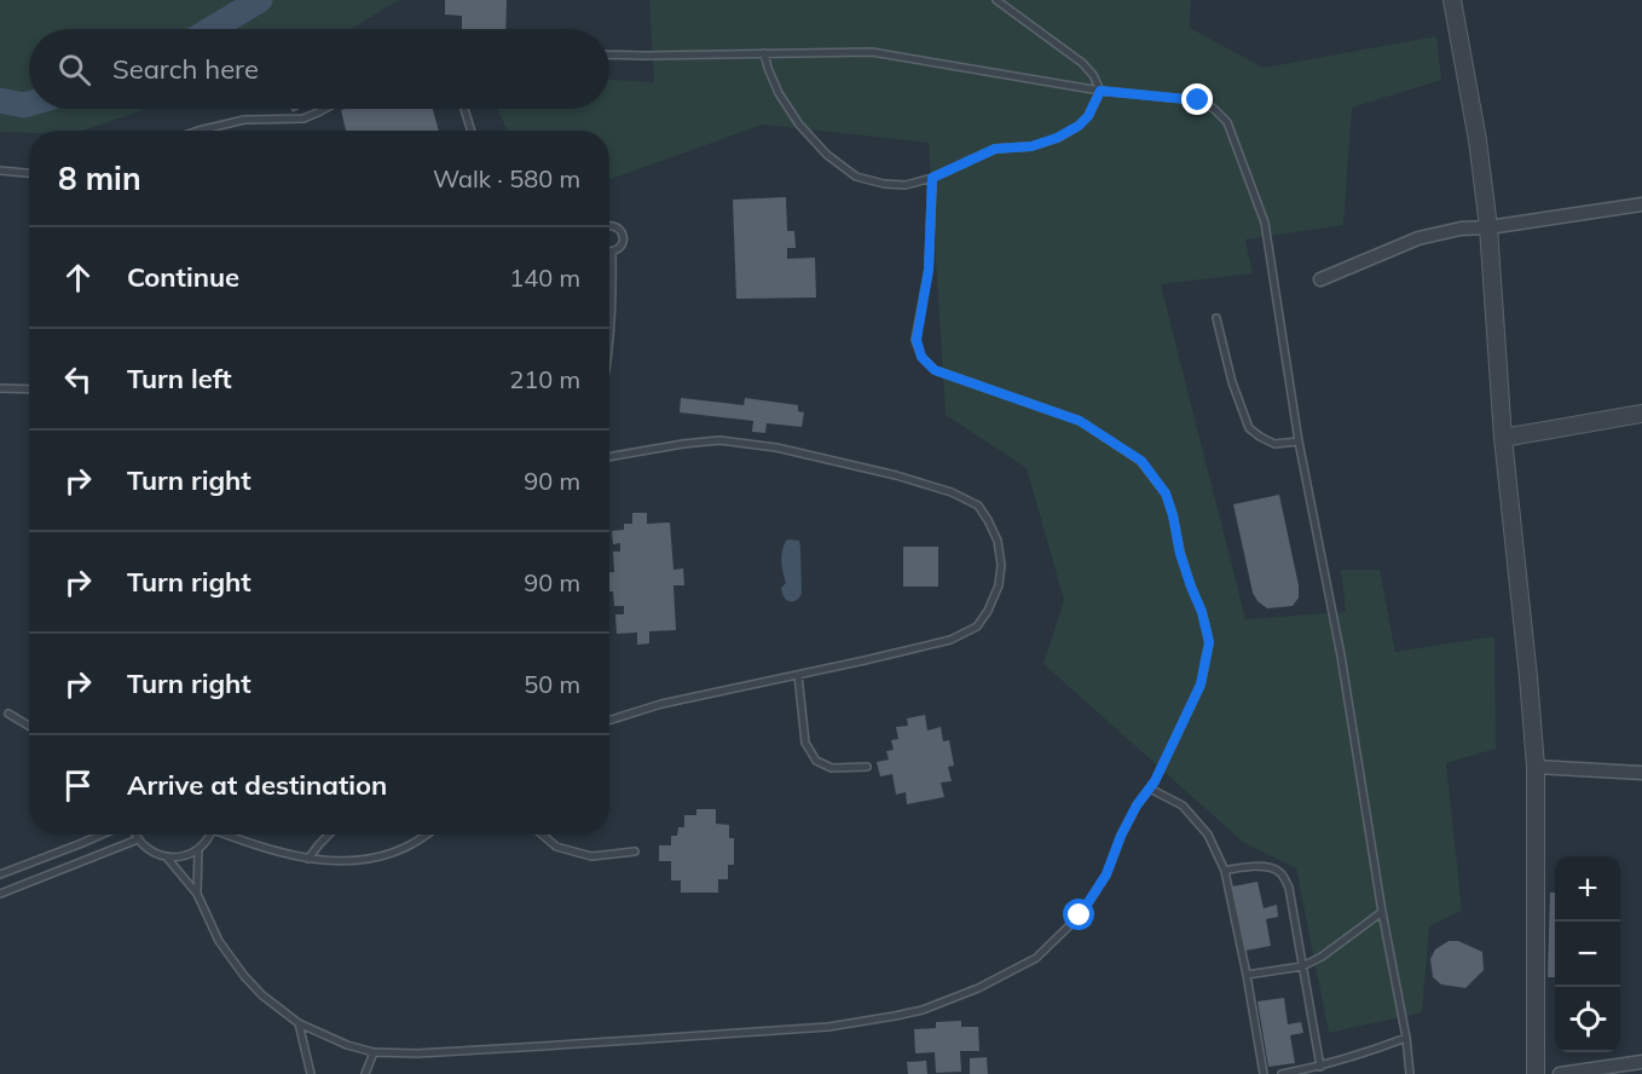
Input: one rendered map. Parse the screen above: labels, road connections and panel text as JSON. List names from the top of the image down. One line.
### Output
{"page":{"search":"Search here","heading":["8 min","Walk · 580 m"],"list":[["Continue","140 m"],["Turn left","210 m"],["Turn right","90 m"],["Turn right","90 m"],["Turn right","50 m"],"Arrive at destination"],"map_buttons":["+","−"]}}
